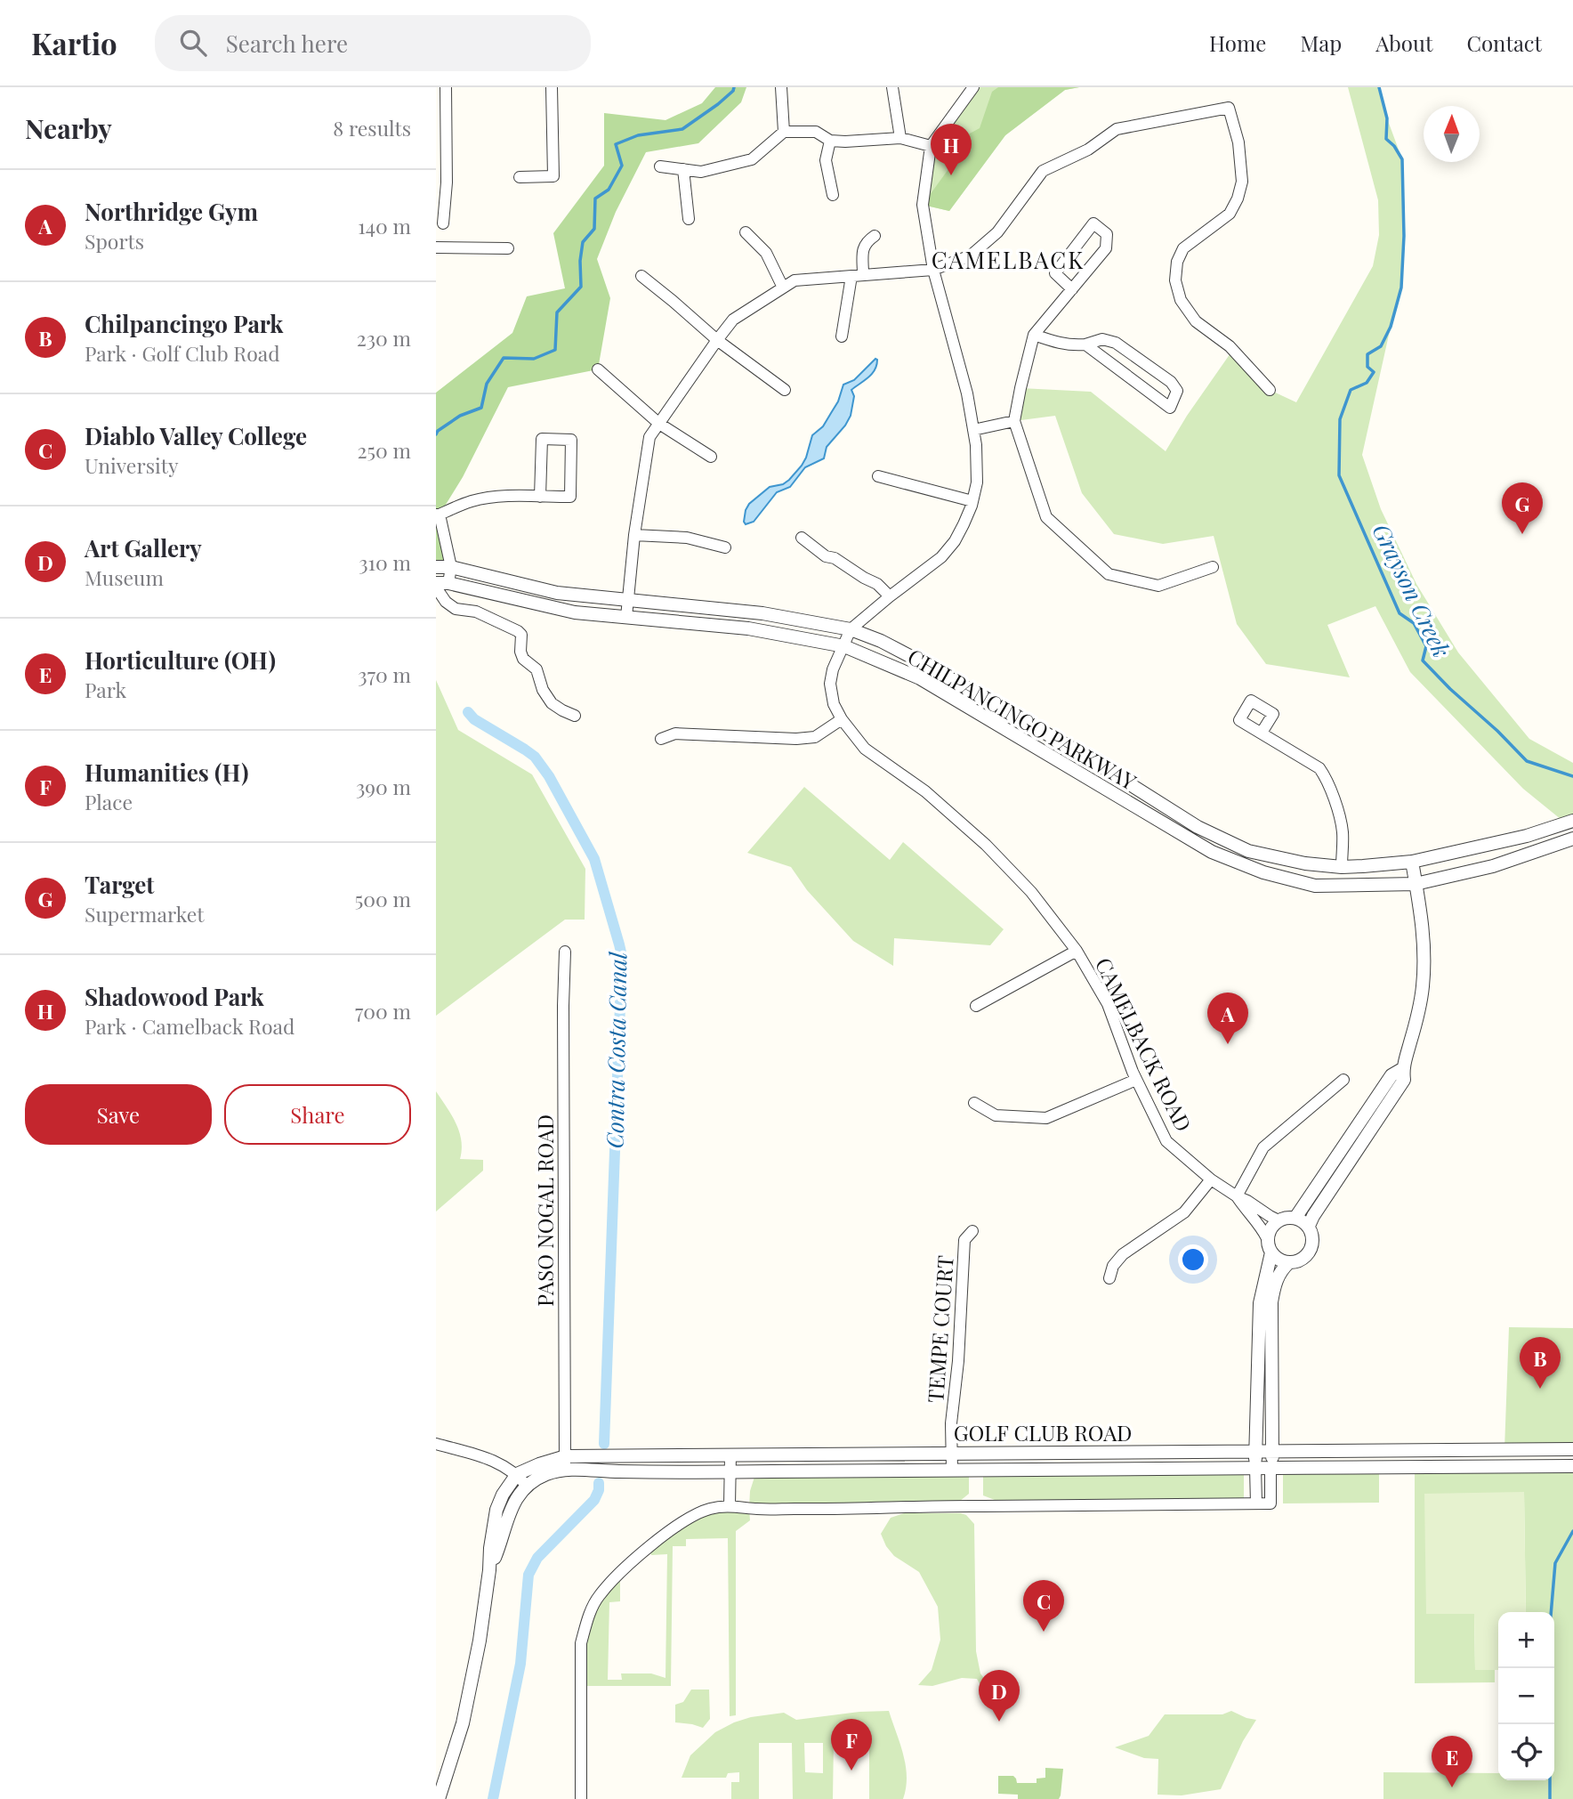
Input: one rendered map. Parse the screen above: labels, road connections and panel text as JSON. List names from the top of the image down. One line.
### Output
{"streets":{"street":["CHILPANCINGO PARKWAY","CAMELBACK ROAD","PASO NOGAL ROAD","TEMPE COURT","GOLF CLUB ROAD"]},"crossings":[["CHILPANCINGO PARKWAY","CAMELBACK ROAD"],["PASO NOGAL ROAD","GOLF CLUB ROAD"],["TEMPE COURT","GOLF CLUB ROAD"]],"districts":["CAMELBACK"],"water":["Grayson Creek","Contra Costa Canal"],"north":"top","page":{"header":"Kartio","search":"Search here","nav":["Home","Map","About","Contact"],"heading":["Nearby","8 results"],"pins":["H","G","A","B","C","D","F","E"],"list":[{"mark":"A","name":"Northridge Gym","note":"Sports","value":"140 m"},{"mark":"B","name":"Chilpancingo Park","note":"Park · Golf Club Road","value":"230 m"},{"mark":"C","name":"Diablo Valley College","note":"University","value":"250 m"},{"mark":"D","name":"Art Gallery","note":"Museum","value":"310 m"},{"mark":"E","name":"Horticulture (OH)","note":"Park","value":"370 m"},{"mark":"F","name":"Humanities (H)","note":"Place","value":"390 m"},{"mark":"G","name":"Target","note":"Supermarket","value":"500 m"},{"mark":"H","name":"Shadowood Park","note":"Park · Camelback Road","value":"700 m"}],"buttons":["Save","Share"],"map_buttons":["+","−"]}}
